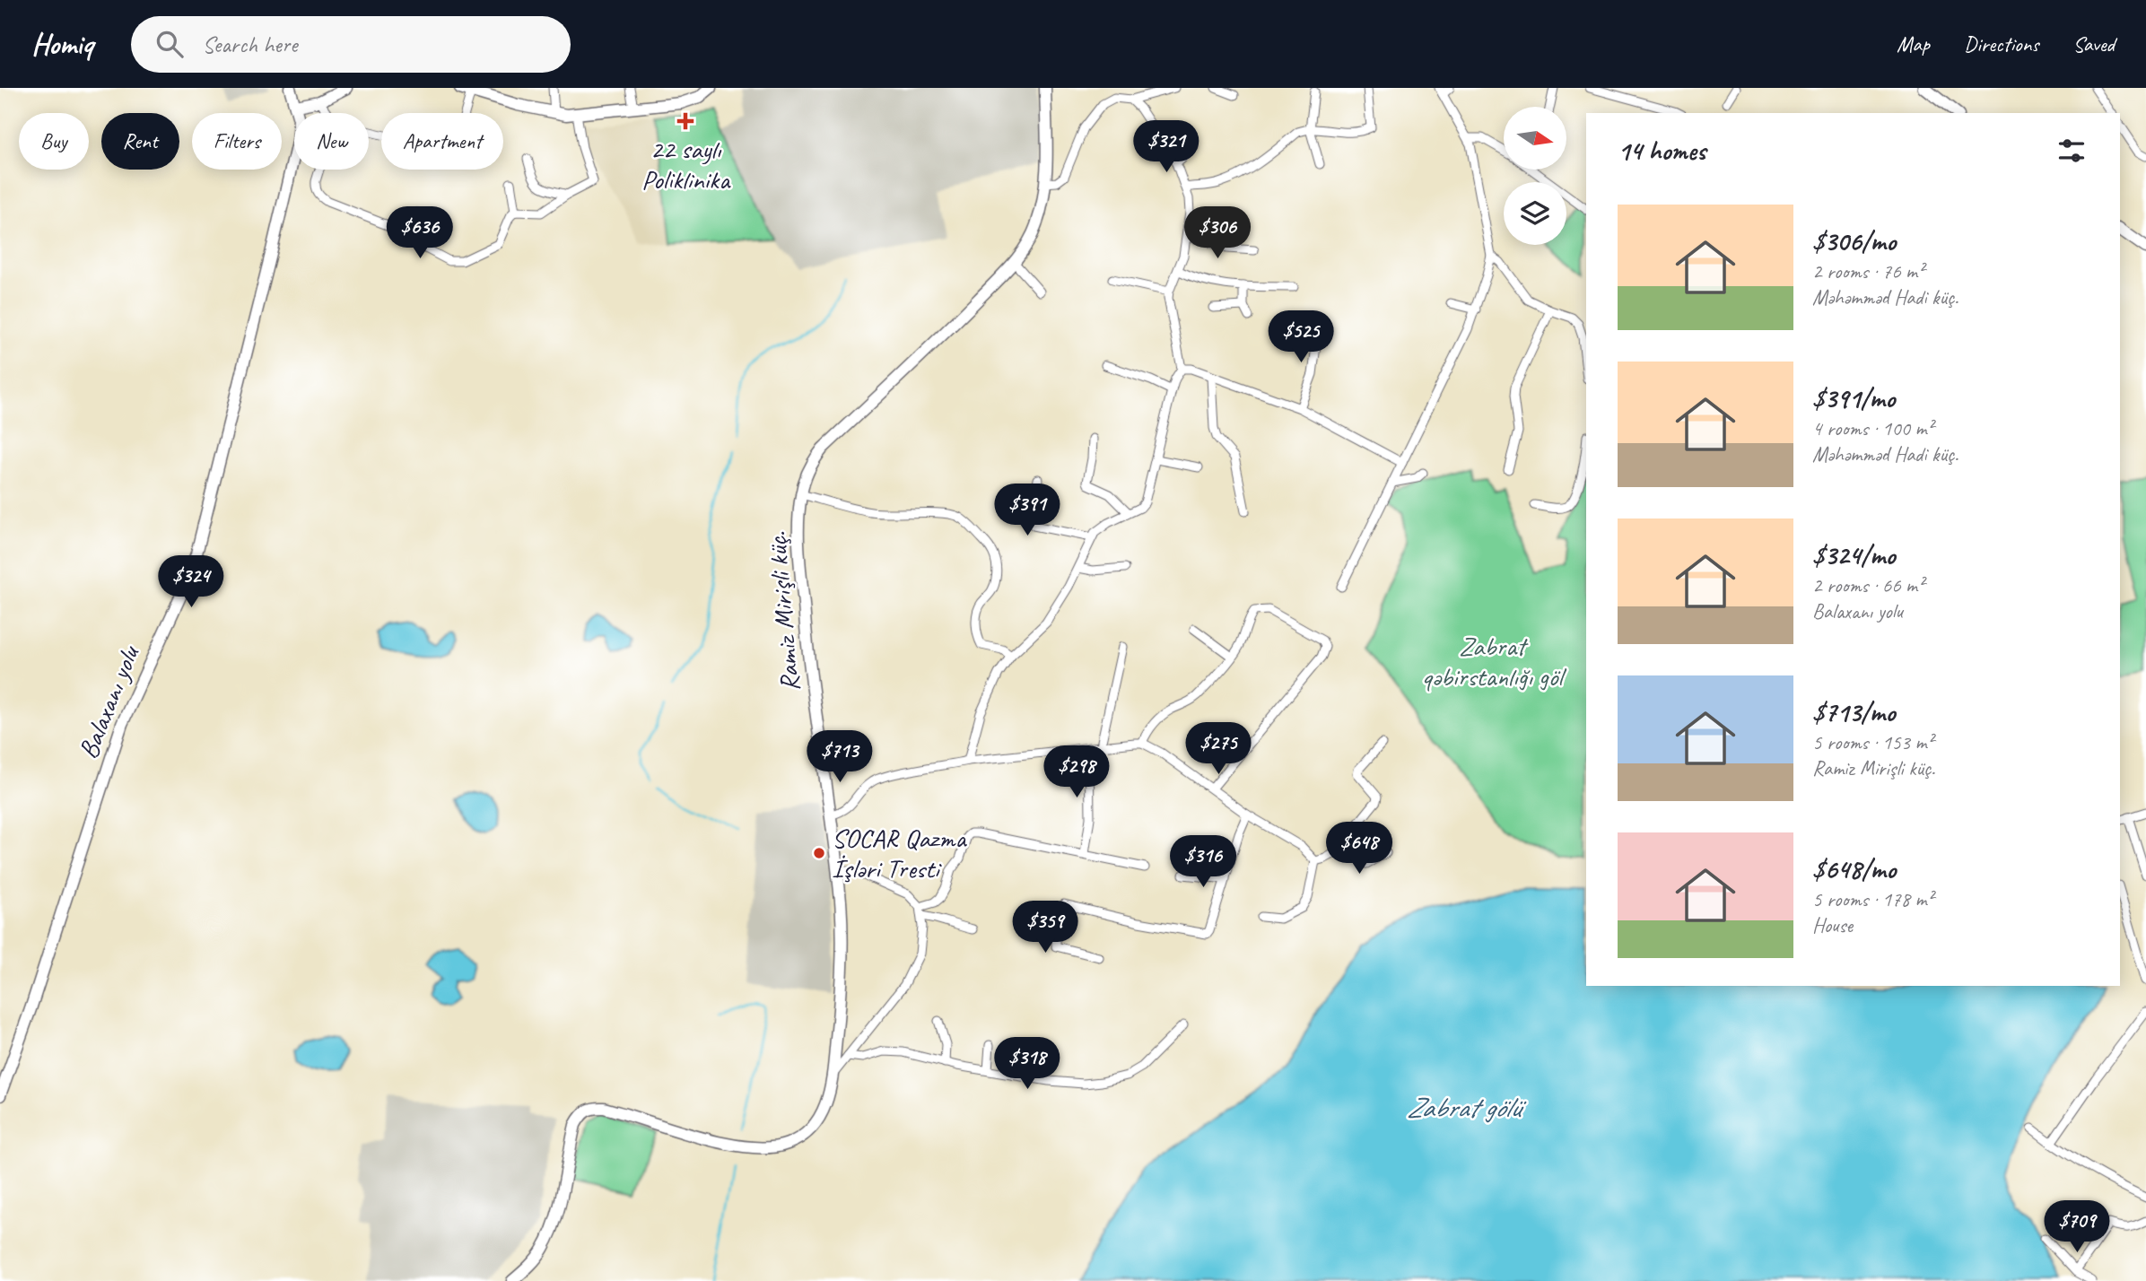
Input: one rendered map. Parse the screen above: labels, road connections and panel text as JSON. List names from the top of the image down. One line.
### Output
{"streets":{"street":["Ramiz Mirişli küç.","Balaxanı yolu"]},"water":["Zabrat gölü"],"parks":["Zabrat qəbirstanlığı göl"],"places":{"health":["22 saylı Poliklinika"],"other":["SOCAR Qazma İşləri Tresti"]},"north":"right","page":{"header":"Homiq","search":"Search here","nav":["Map","Directions","Saved"],"chip":["Buy","Rent","Filters","New","Apartment"],"heading":"14 homes","price":["$321","$636","$306","$525","$391","$324","$275","$713","$298","$648","$316","$359","$318","$709"],"list":[{"name":"$306/mo","note":"2 rooms · 76 m² · Məhəmməd Hadi küç."},{"name":"$391/mo","note":"4 rooms · 100 m² · Məhəmməd Hadi küç."},{"name":"$324/mo","note":"2 rooms · 66 m² · Balaxanı yolu"},{"name":"$713/mo","note":"5 rooms · 153 m² · Ramiz Mirişli küç."},{"name":"$648/mo","note":"5 rooms · 178 m² · House"}]}}
